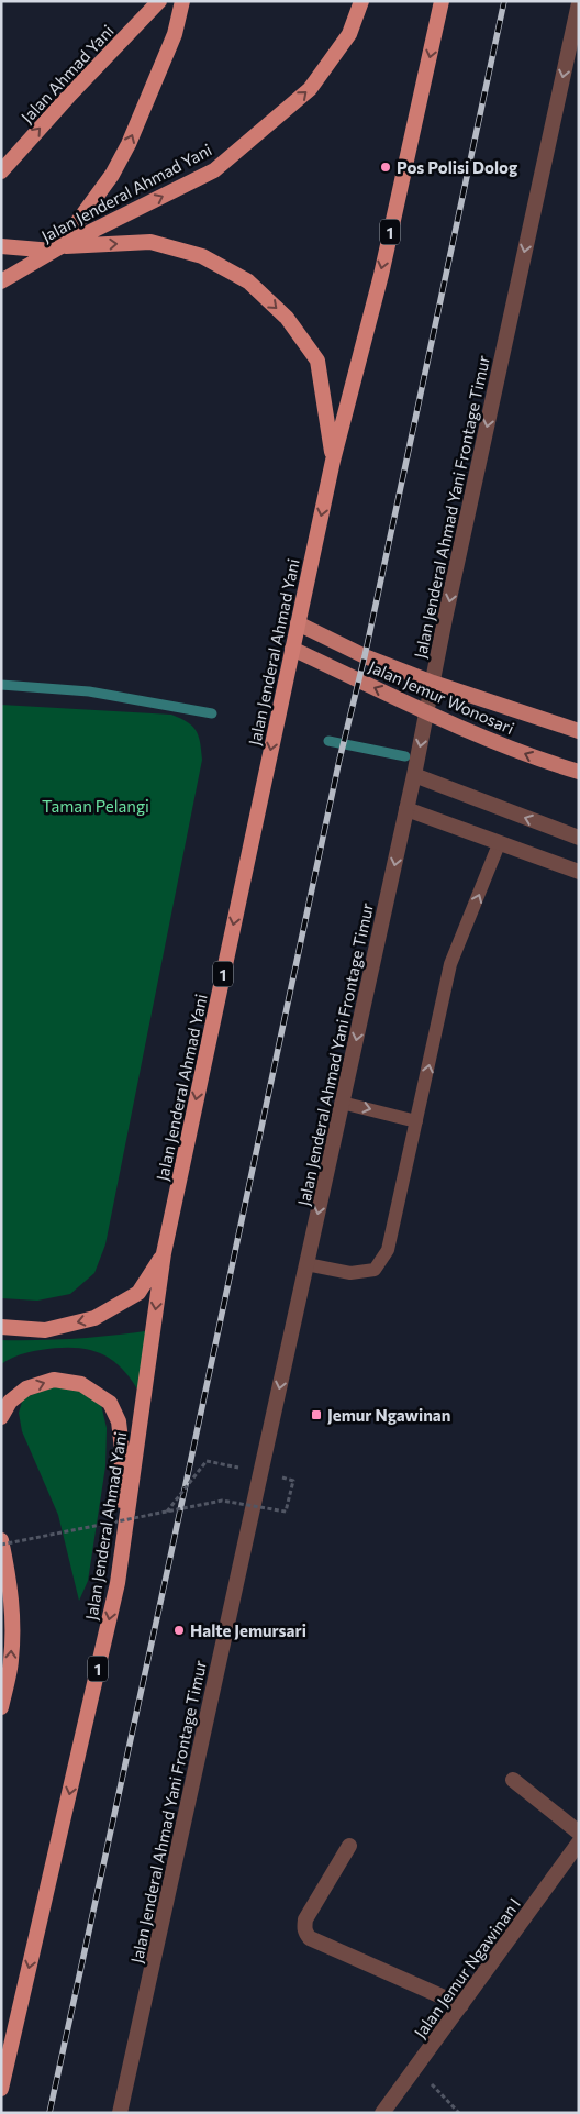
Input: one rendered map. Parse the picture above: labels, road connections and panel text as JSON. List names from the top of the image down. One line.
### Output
{"streets":{"highway":["Jalan Ahmad Yani","Jalan Jenderal Ahmad Yani","1"],"main road":["Jalan Jemur Wonosari"],"street":["Jalan Jenderal Ahmad Yani Frontage Timur","Jalan Jemur Ngawinan I"]},"crossings":[["Jalan Jenderal Ahmad Yani","Jalan Jemur Wonosari"],["Jalan Jenderal Ahmad Yani Frontage Timur","Jalan Jemur Wonosari"]],"one_way":["Jalan Jenderal Ahmad Yani Frontage Timur"],"parks":["Taman Pelangi"],"places":{"other":["Pos Polisi Dolog","Halte Jemursari"],"transit":["Jemur Ngawinan"]}}
